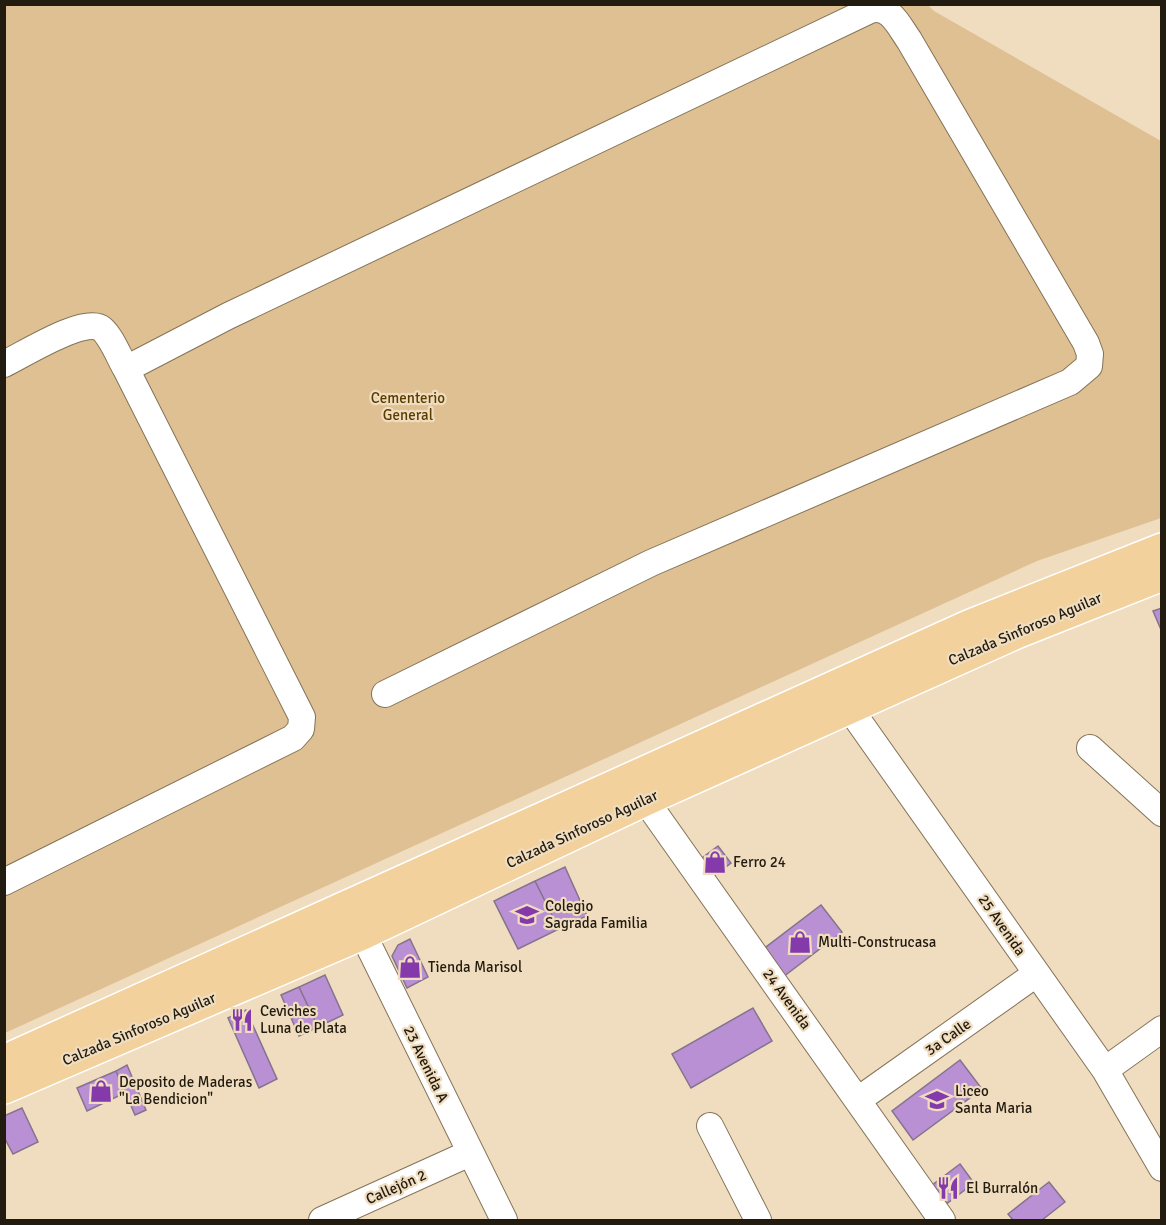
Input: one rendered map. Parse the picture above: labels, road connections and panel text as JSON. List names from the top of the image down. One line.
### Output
{"streets":{"main road":["Calzada Sinforoso Aguilar"],"street":["25 Avenida","24 Avenida","3a Calle","23 Avenida A","Callejón 2"]},"crossings":[["Calzada Sinforoso Aguilar","25 Avenida"],["Calzada Sinforoso Aguilar","24 Avenida"],["Calzada Sinforoso Aguilar","23 Avenida A"],["25 Avenida","3a Calle"],["24 Avenida","3a Calle"],["23 Avenida A","Callejón 2"]],"parks":["Cementerio General"],"places":{"shop":["Ferro 24","Multi-Construcasa","Tienda Marisol","Deposito de Maderas \"La Bendicion\""],"school or university":["Colegio Sagrada Familia","Liceo Santa Maria"],"restaurant":["Ceviches Luna de Plata","El Burralón"]}}
